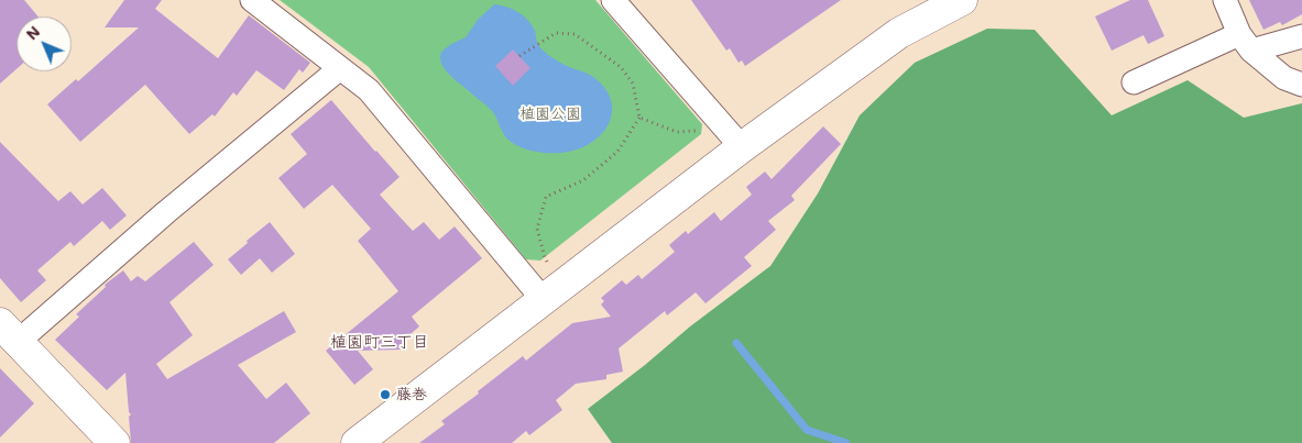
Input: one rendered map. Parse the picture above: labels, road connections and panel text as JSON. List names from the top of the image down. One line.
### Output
{"districts":["植園町三丁目"],"parks":["植園公園"],"places":["藤巻"],"north":"top left"}
